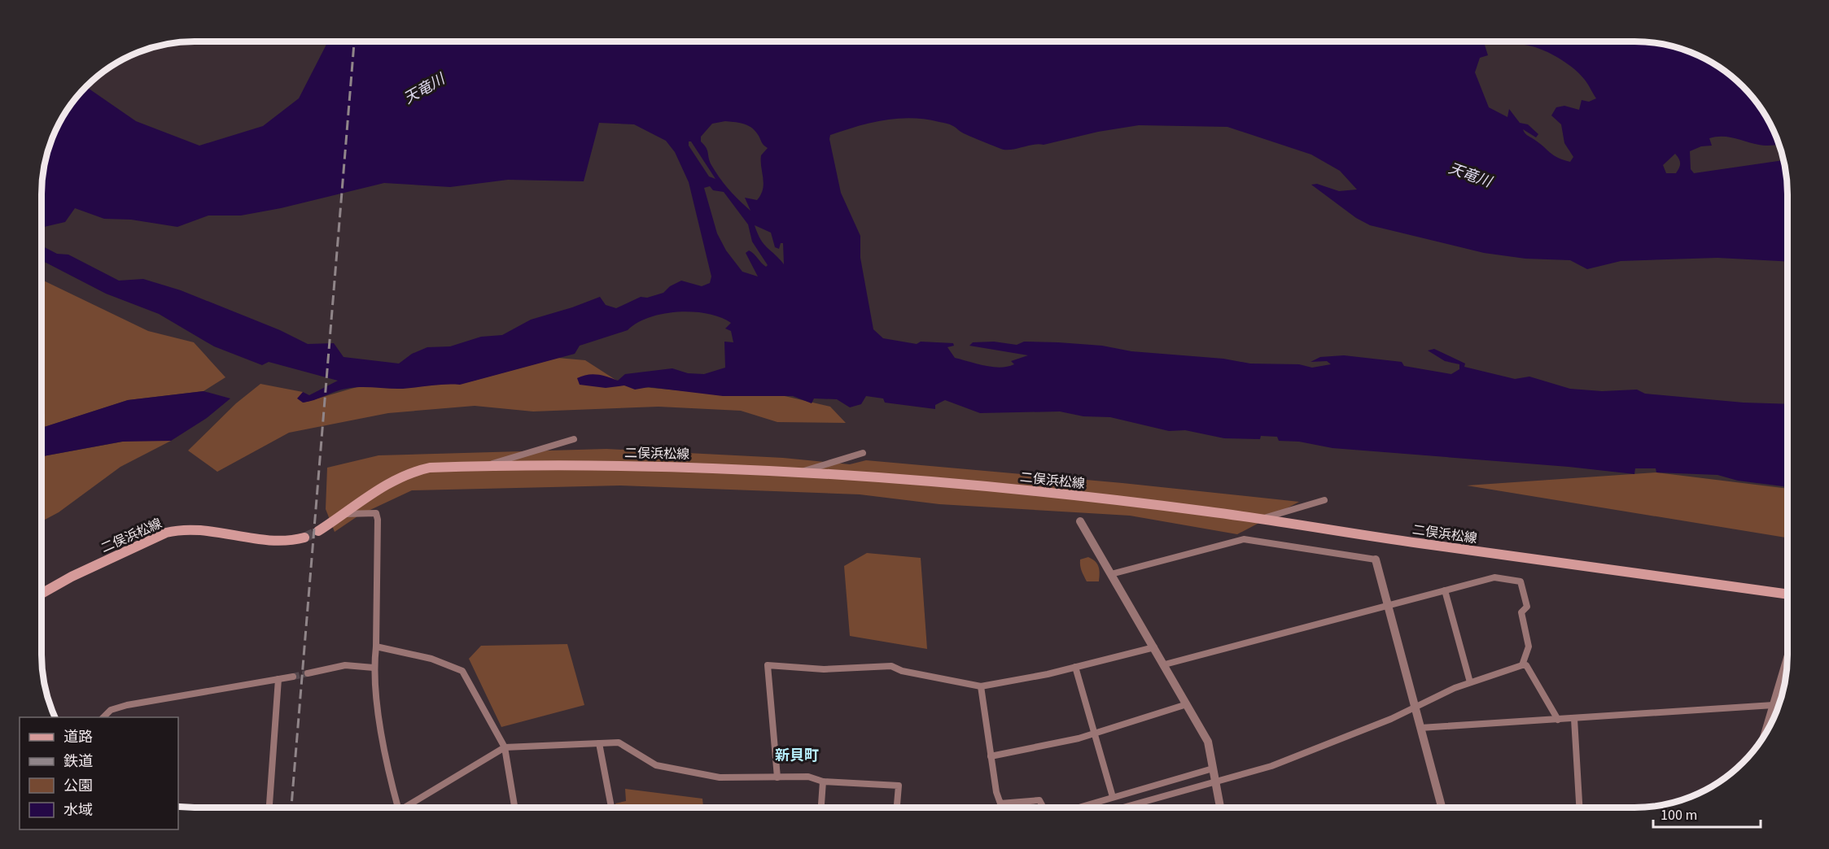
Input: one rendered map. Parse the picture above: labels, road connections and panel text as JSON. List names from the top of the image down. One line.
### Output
{"streets":{"main road":["二俣浜松線"]},"districts":["新貝町"],"water":["天竜川"],"legend":["道路","鉄道","公園","水域"],"scale_bar":"100 m"}
